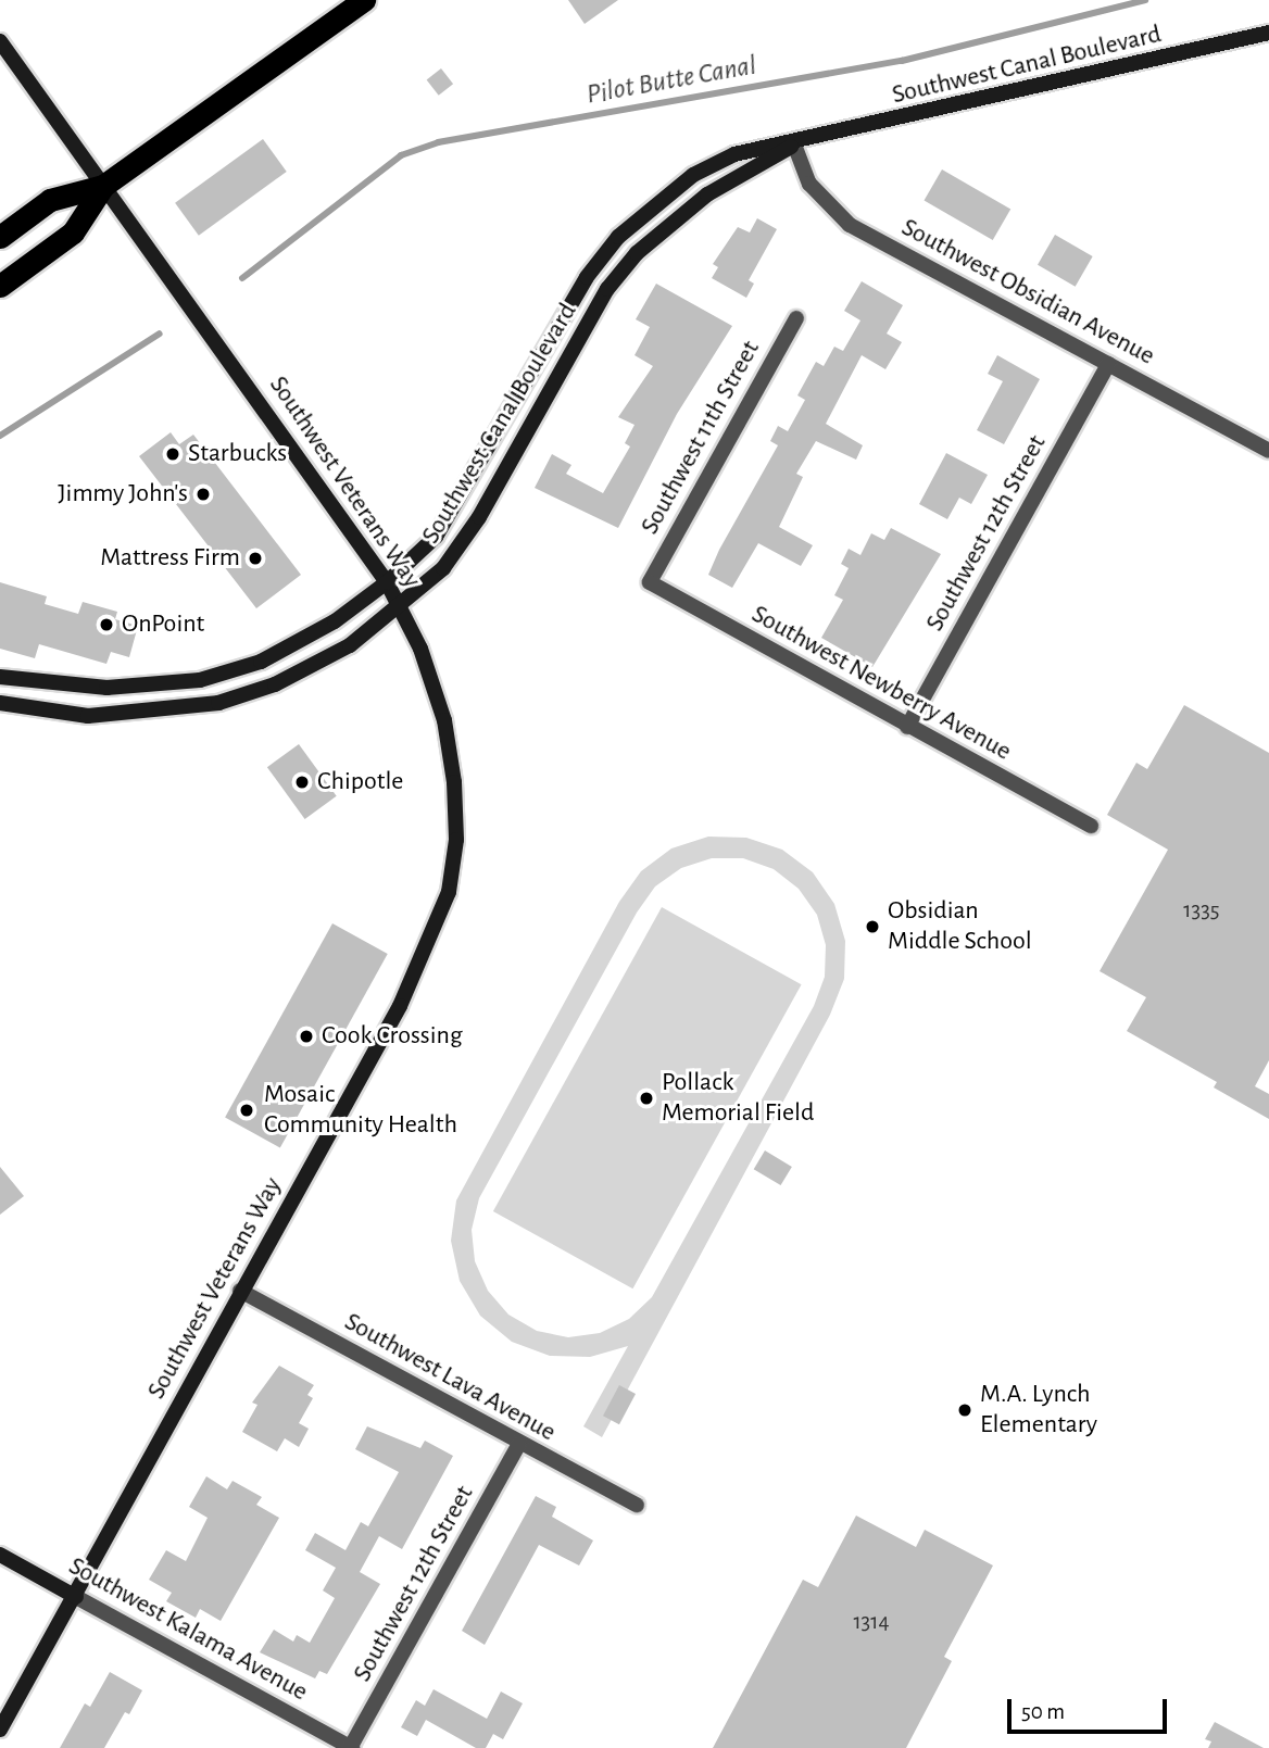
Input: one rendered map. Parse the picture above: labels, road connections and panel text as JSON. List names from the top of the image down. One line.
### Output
{"streets":{"main road":["Southwest Canal Boulevard","Southwest Veterans Way","Southwest Kalama Avenue"],"street":["Southwest Obsidian Avenue","Southwest 11th Street","Southwest 12th Street","Southwest Newberry Avenue","Southwest Lava Avenue"]},"crossings":[["Southwest Canal Boulevard","Southwest Obsidian Avenue"],["Southwest Canal Boulevard","Southwest Veterans Way"],["Southwest Obsidian Avenue","Southwest 12th Street"],["Southwest 11th Street","Southwest Newberry Avenue"],["Southwest Veterans Way","Southwest Lava Avenue"],["Southwest Veterans Way","Southwest Kalama Avenue"],["Southwest 12th Street","Southwest Newberry Avenue"],["Southwest 12th Street","Southwest Lava Avenue"],["Southwest 12th Street","Southwest Kalama Avenue"]],"water":["Pilot Butte Canal"],"places":["Starbucks","Jimmy John's","Mattress Firm","OnPoint","Chipotle","Obsidian Middle School","Cook Crossing","Pollack Memorial Field","Mosaic Community Health","M.A. Lynch Elementary"],"house_numbers":["1335","1314"],"scale_bar":"50 m"}
